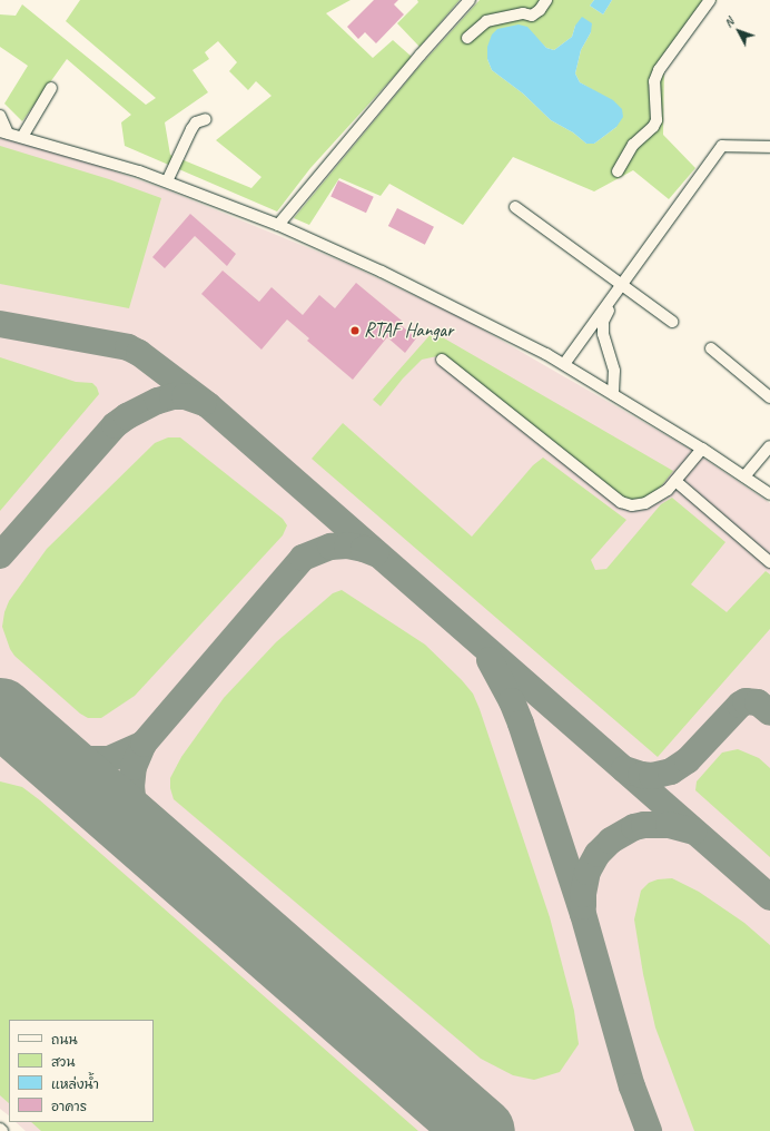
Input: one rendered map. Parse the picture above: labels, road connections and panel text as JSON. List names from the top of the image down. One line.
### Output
{"places":["RTAF Hangar"],"legend":["ถนน","สวน","แหล่งน้ำ","อาคาร"],"north":"top left"}
